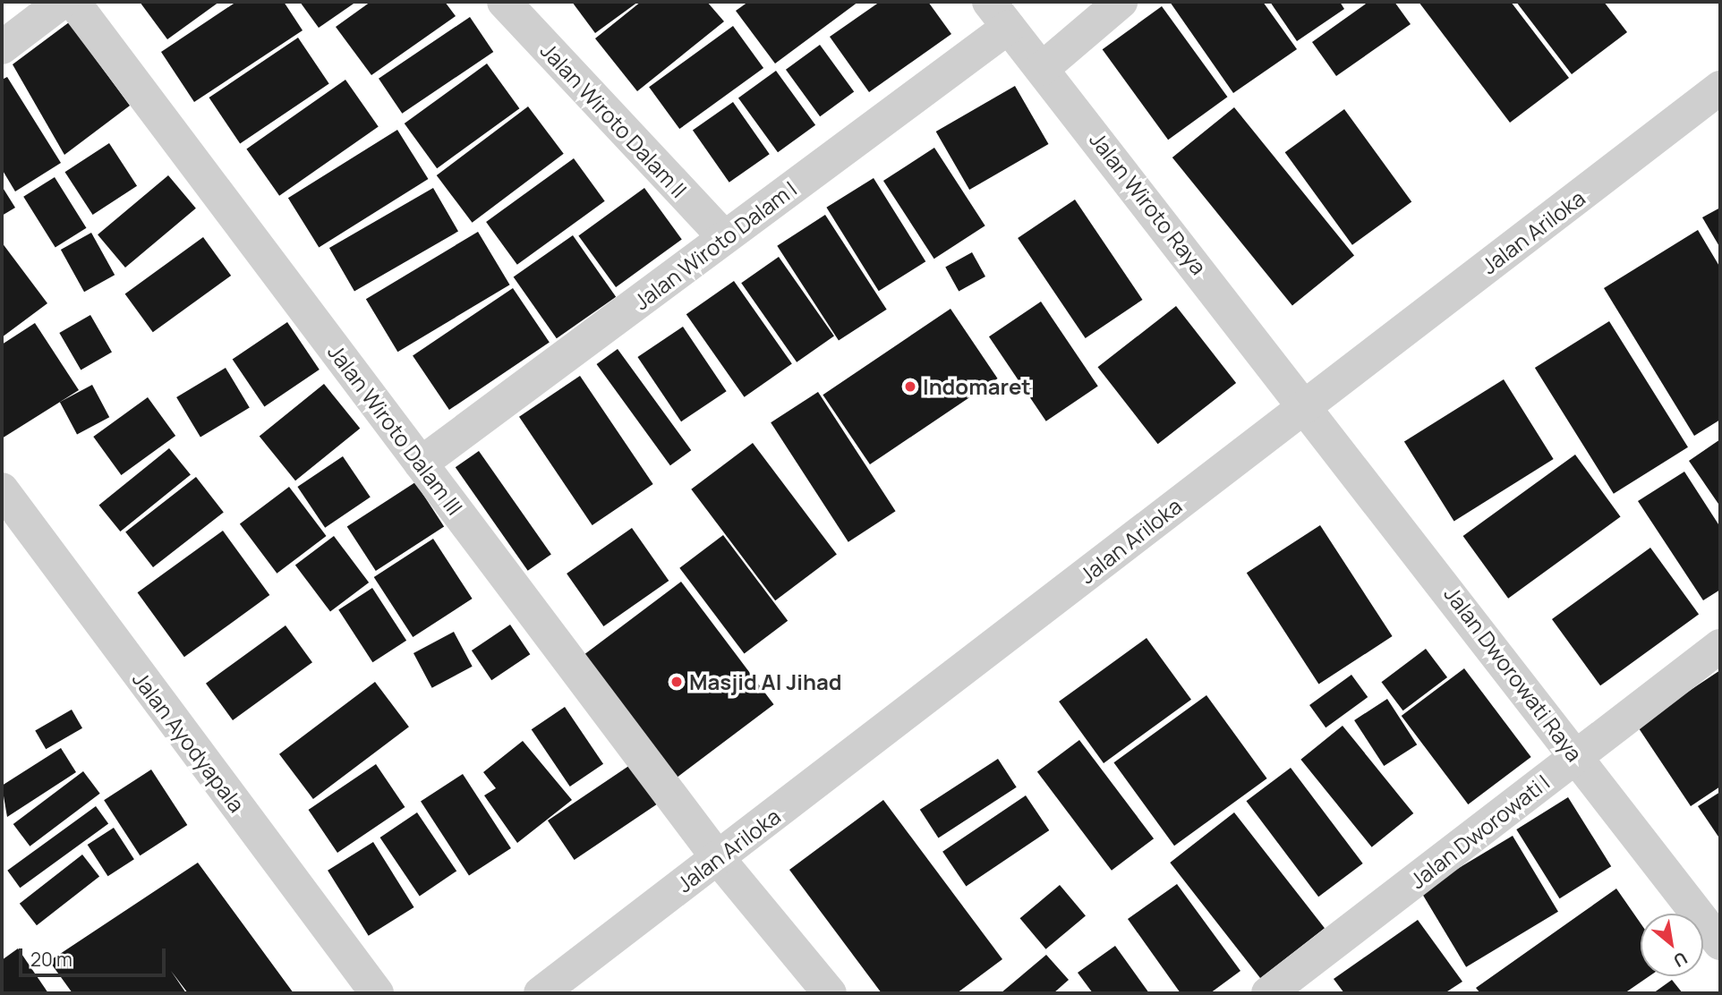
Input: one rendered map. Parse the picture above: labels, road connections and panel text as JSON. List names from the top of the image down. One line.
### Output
{"streets":{"street":["Jalan Wiroto Dalam II","Jalan Wiroto Raya","Jalan Ariloka","Jalan Wiroto Dalam I","Jalan Wiroto Dalam III","Jalan Dworowati Raya","Jalan Ayodyapala","Jalan Dworowati I"]},"crossings":[["Jalan Wiroto Dalam II","Jalan Wiroto Dalam I"],["Jalan Wiroto Raya","Jalan Ariloka"],["Jalan Wiroto Raya","Jalan Wiroto Dalam I"],["Jalan Wiroto Raya","Jalan Dworowati Raya"],["Jalan Ariloka","Jalan Wiroto Dalam III"],["Jalan Ariloka","Jalan Dworowati Raya"],["Jalan Wiroto Dalam I","Jalan Wiroto Dalam III"],["Jalan Dworowati Raya","Jalan Dworowati I"]],"places":["Indomaret","Masjid Al Jihad"],"scale_bar":"20 m","north":"bottom right"}
